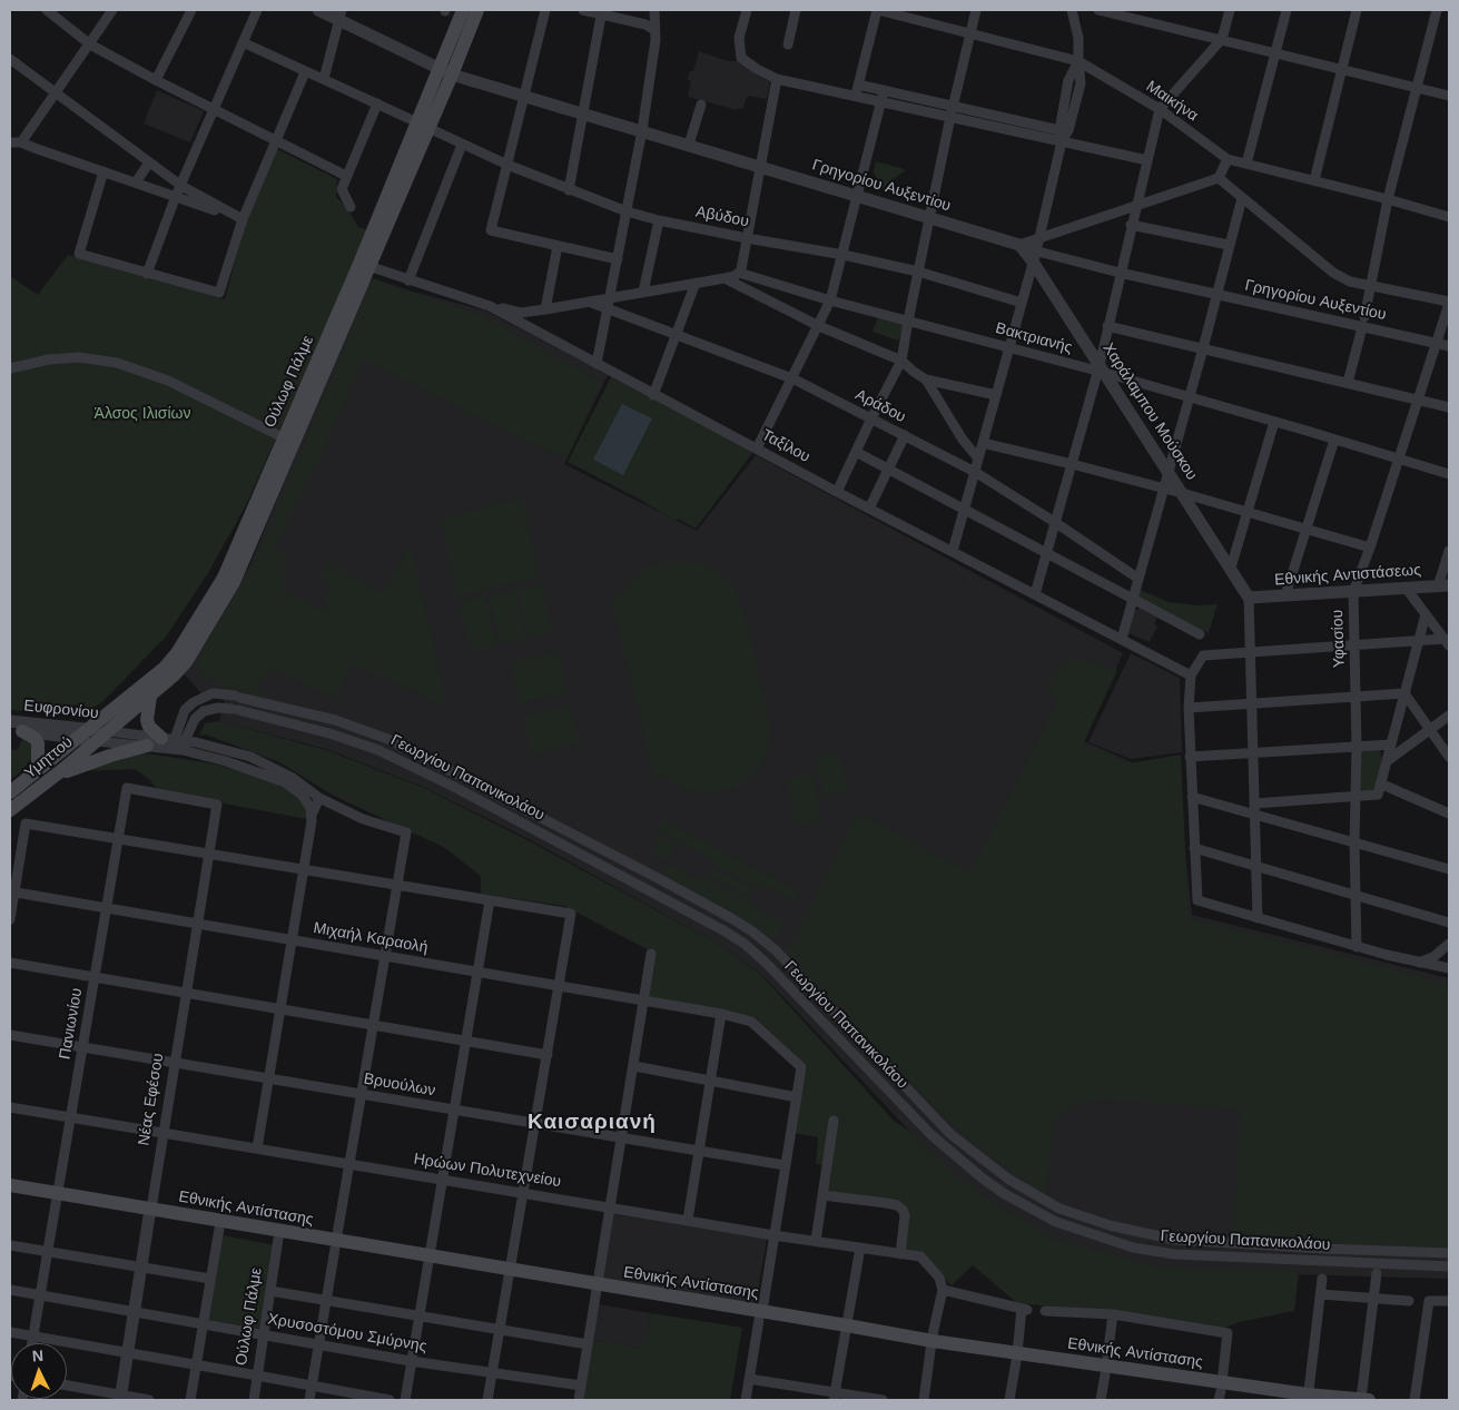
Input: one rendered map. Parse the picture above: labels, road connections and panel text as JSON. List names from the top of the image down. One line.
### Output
{"streets":{"main road":["Ούλωφ Πάλμε","Υμηττού","Εθνικής Αντίστασης"],"street":["Μαικήνα","Γρηγορίου Αυξεντίου","Αβύδου","Βακτριανής","Αράδου","Χαράλαμπου Μούσκου","Ταξίλου","Εθνικής Αντιστάσεως","Υφασίου","Ευφρονίου","Γεωργίου Παπανικολάου","Μιχαήλ Καραολή","Πανιωνίου","Βρυούλων","Νέας Εφέσου","Ηρώων Πολυτεχνείου","Χρυσοστόμου Σμύρνης"]},"crossings":[["Γρηγορίου Αυξεντίου","Ούλωφ Πάλμε"],["Γρηγορίου Αυξεντίου","Χαράλαμπου Μούσκου"],["Γρηγορίου Αυξεντίου","Υφασίου"],["Αβύδου","Ούλωφ Πάλμε"],["Βακτριανής","Χαράλαμπου Μούσκου"],["Βακτριανής","Υφασίου"],["Ούλωφ Πάλμε","Ταξίλου"],["Ούλωφ Πάλμε","Ευφρονίου"],["Ούλωφ Πάλμε","Υμηττού"],["Ούλωφ Πάλμε","Εθνικής Αντίστασης"],["Ούλωφ Πάλμε","Χρυσοστόμου Σμύρνης"],["Χαράλαμπου Μούσκου","Εθνικής Αντιστάσεως"],["Εθνικής Αντιστάσεως","Υφασίου"],["Ευφρονίου","Υμηττού"],["Μιχαήλ Καραολή","Πανιωνίου"],["Μιχαήλ Καραολή","Νέας Εφέσου"],["Πανιωνίου","Βρυούλων"],["Πανιωνίου","Νέας Εφέσου"],["Πανιωνίου","Ηρώων Πολυτεχνείου"],["Πανιωνίου","Εθνικής Αντίστασης"],["Πανιωνίου","Χρυσοστόμου Σμύρνης"],["Βρυούλων","Νέας Εφέσου"],["Νέας Εφέσου","Ηρώων Πολυτεχνείου"],["Νέας Εφέσου","Εθνικής Αντίστασης"],["Νέας Εφέσου","Χρυσοστόμου Σμύρνης"]],"districts":["Καισαριανή"],"parks":["Άλσος Ιλισίων"],"north":"top"}
